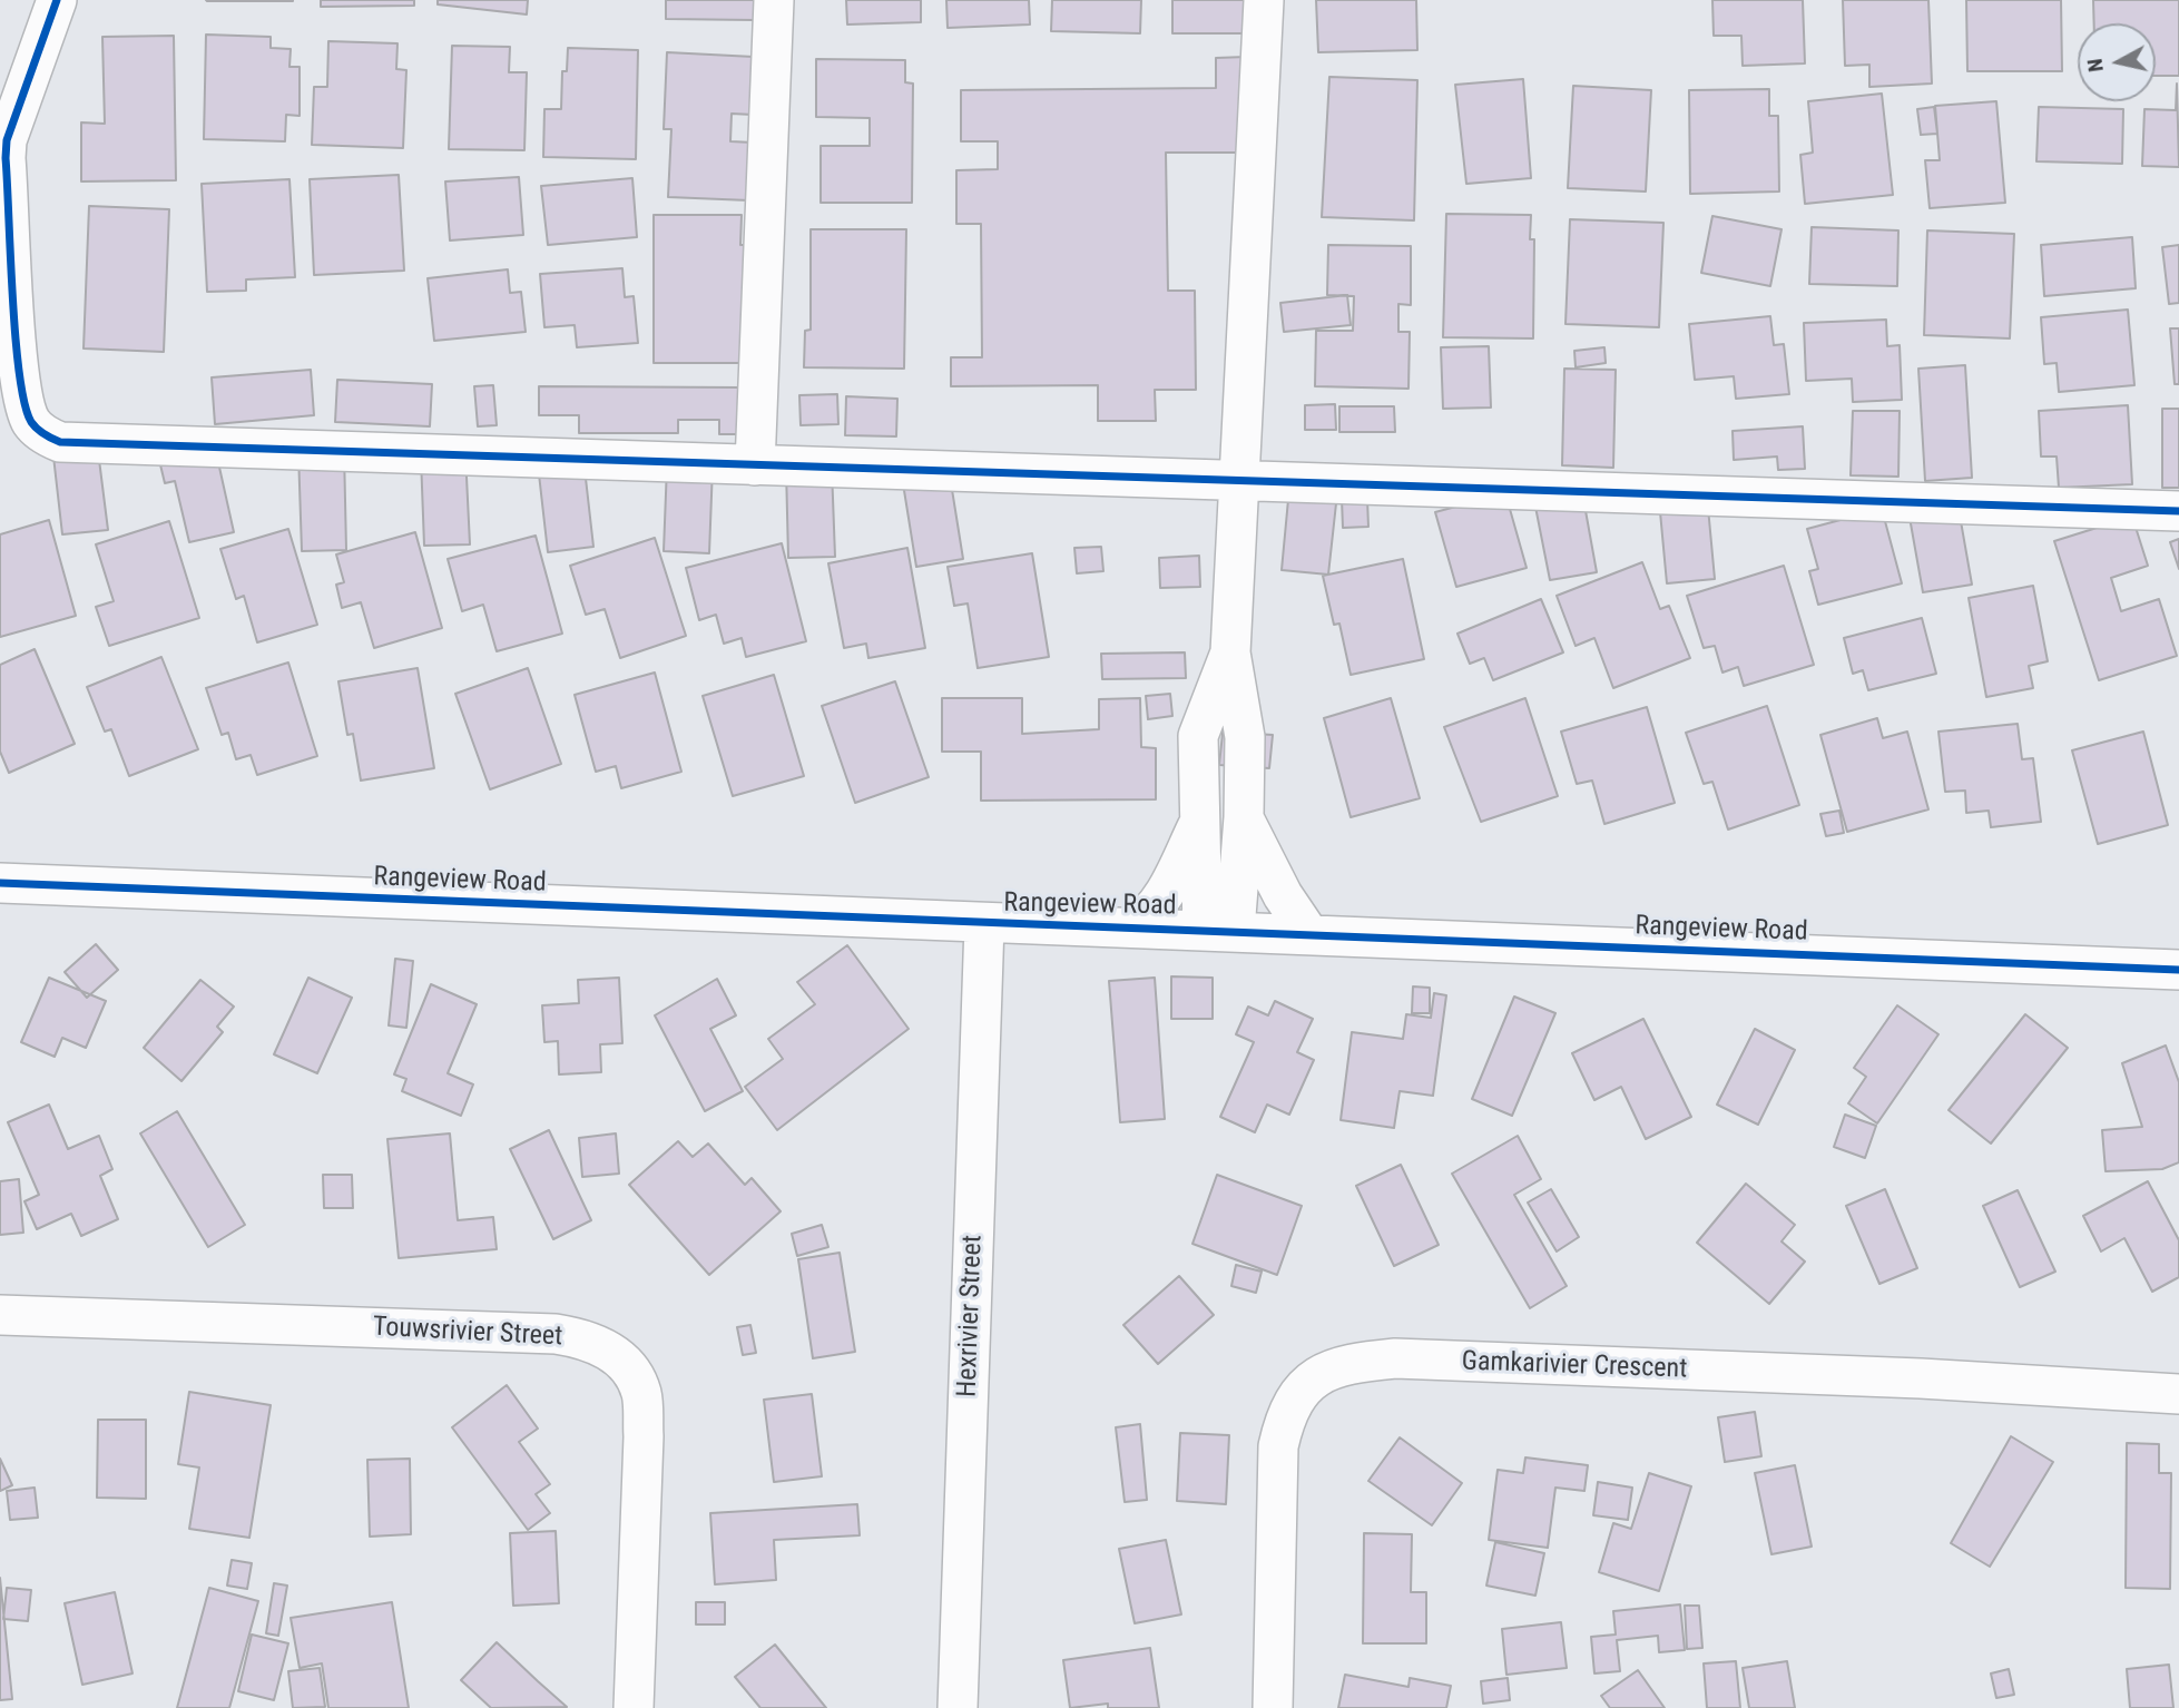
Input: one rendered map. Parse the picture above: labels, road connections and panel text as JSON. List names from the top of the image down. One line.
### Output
{"streets":{"street":["Rangeview Road","Hexrivier Street","Touwsrivier Street","Gamkarivier Crescent"]},"crossings":[["Rangeview Road","Hexrivier Street"]],"north":"left"}
